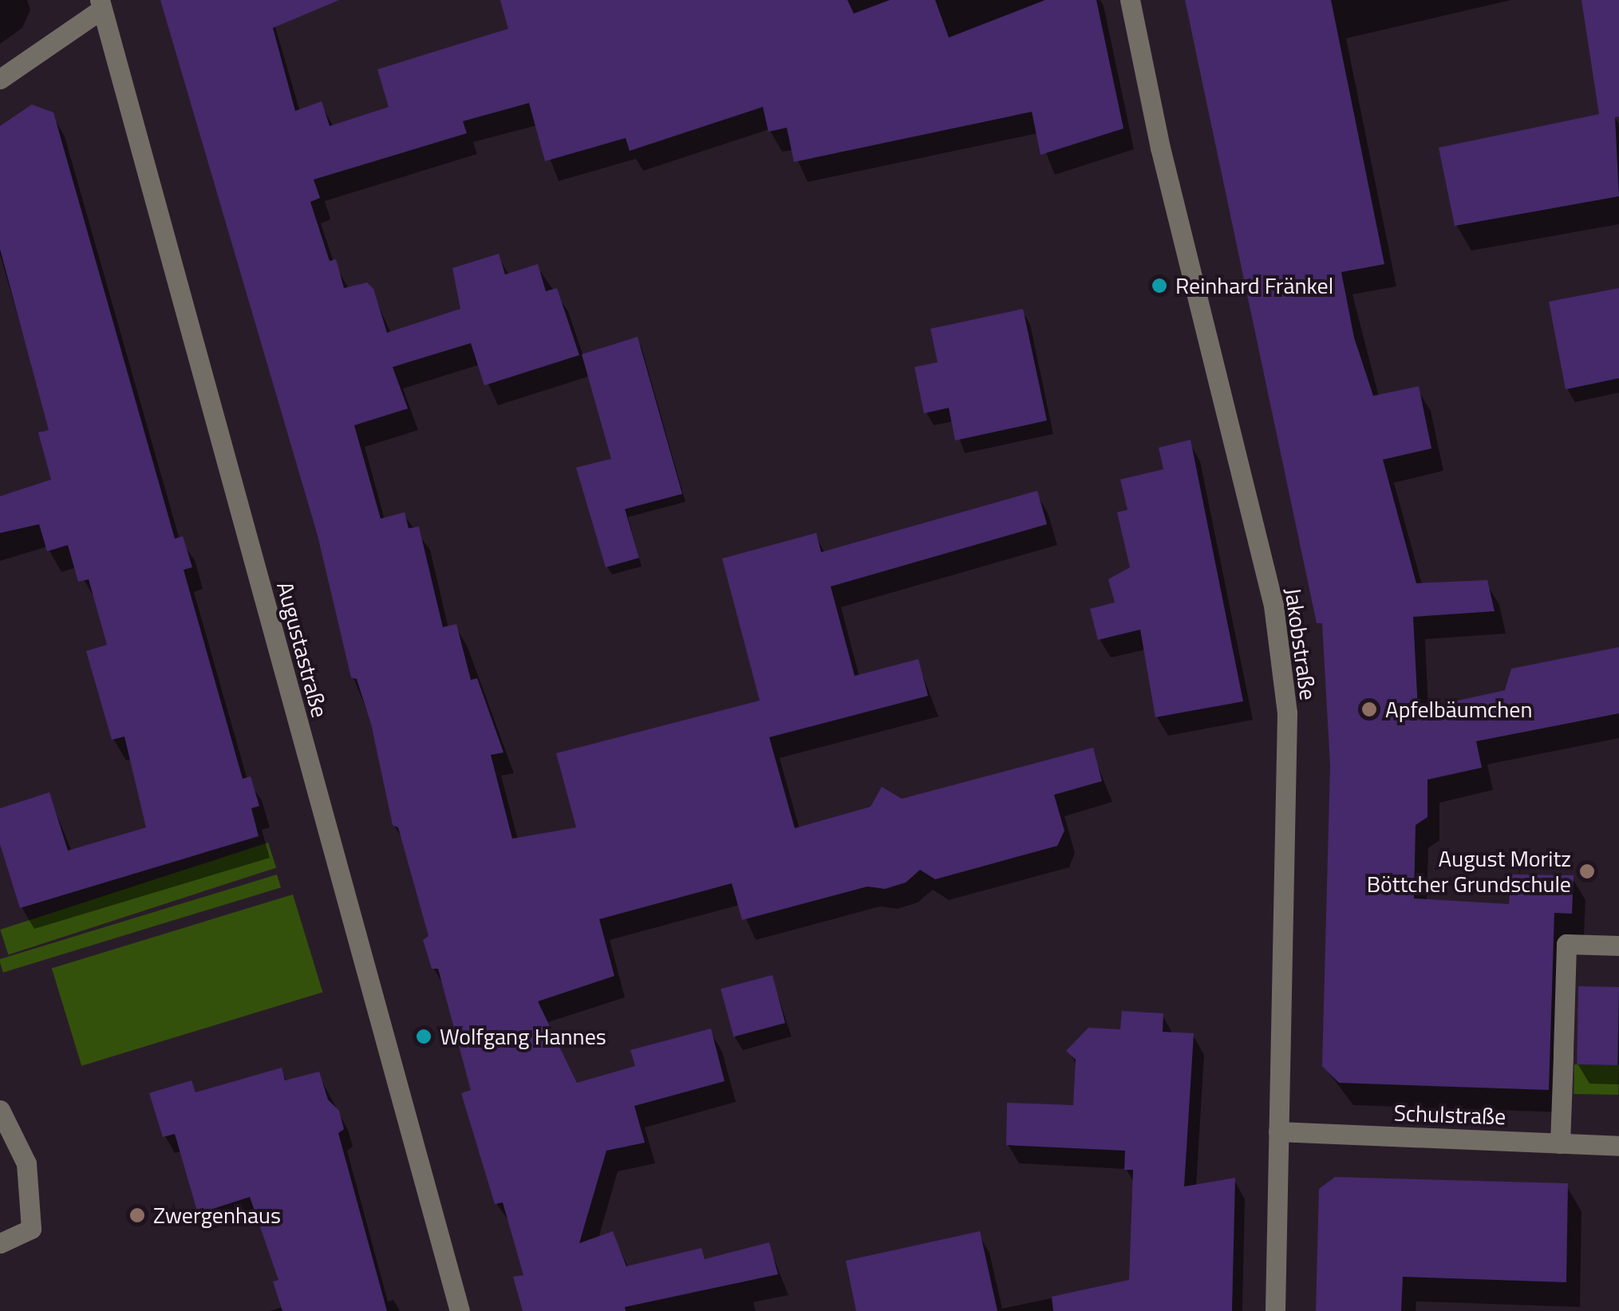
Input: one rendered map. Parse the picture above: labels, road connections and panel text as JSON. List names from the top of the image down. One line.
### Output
{"streets":{"street":["Jakobstraße","Augustastraße","Schulstraße"]},"crossings":[["Jakobstraße","Schulstraße"]],"places":["Reinhard Fränkel","Apfelbäumchen","August Moritz Böttcher Grundschule","Wolfgang Hannes","Zwergenhaus"]}
